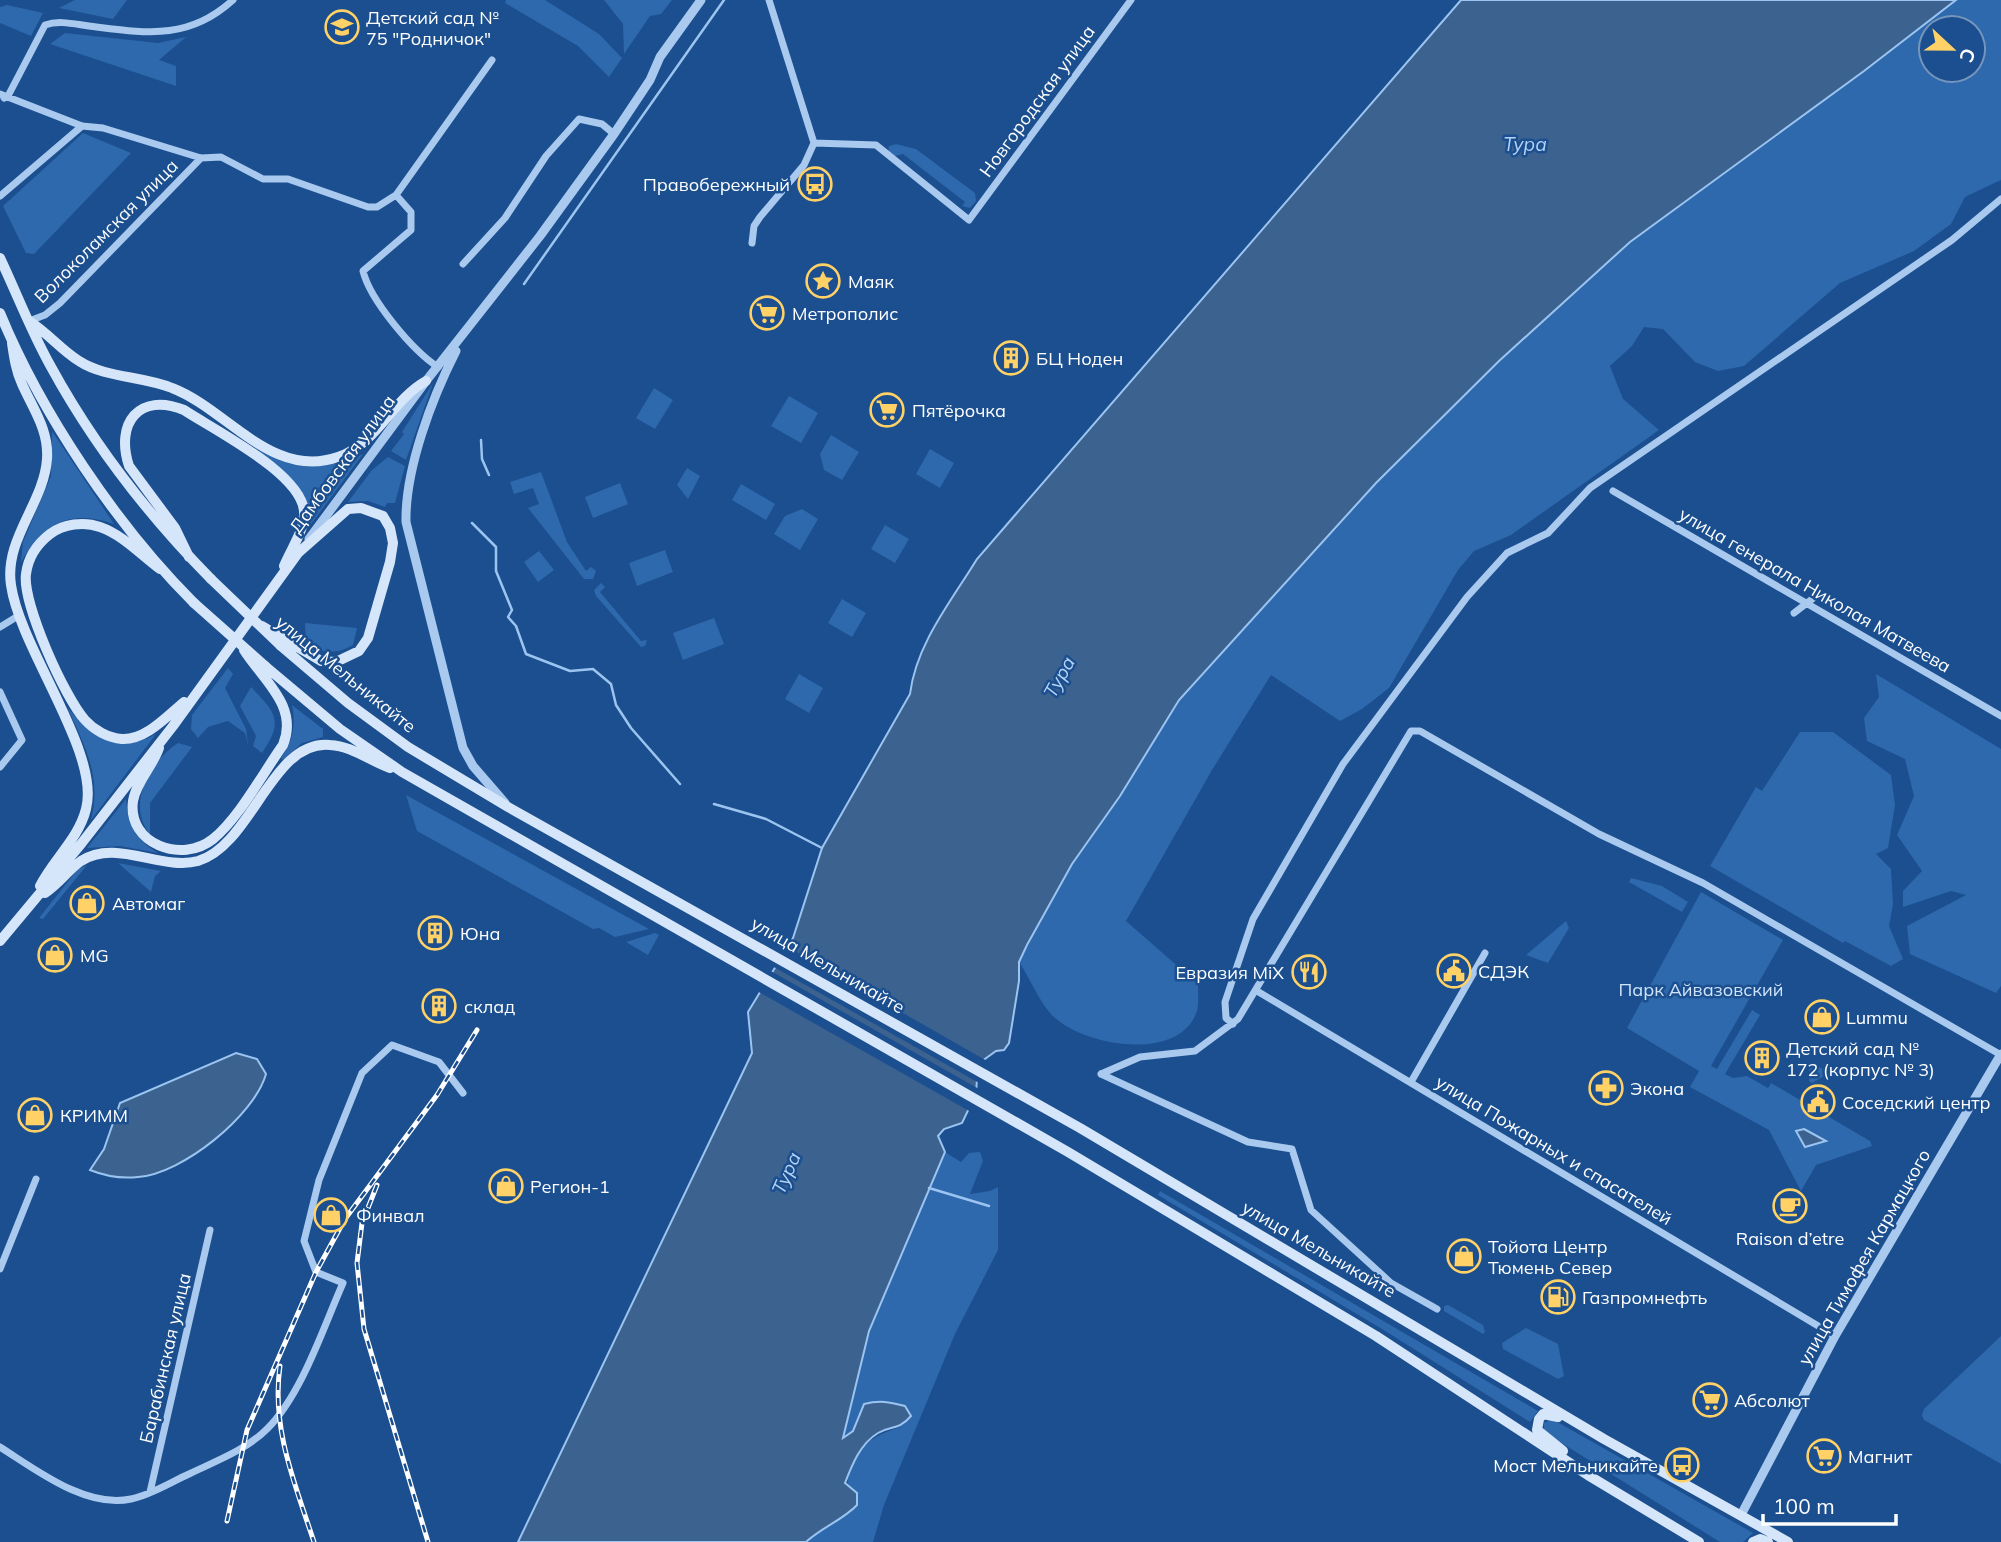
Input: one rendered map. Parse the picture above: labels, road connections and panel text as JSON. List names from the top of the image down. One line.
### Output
{"streets":{"main road":["Дамбовская улица","улица Мельникайте"],"street":["Новгородская улица","Волоколамская улица","улица генерала Николая Матвеева","улица Пожарных и спасателей","улица Тимофея Кармацкого","Барабинская улица"]},"crossings":[["Волоколамская улица","улица Мельникайте"],["улица Мельникайте","улица Тимофея Кармацкого"],["улица Пожарных и спасателей","улица Тимофея Кармацкого"]],"water":["Тура"],"parks":["Парк Айвазовский"],"places":{"school or university":["Детский сад № 75 \"Родничок\""],"bus stop":["Правобережный","Мост Мельникайте"],"place":["Маяк"],"supermarket":["Метрополис","Пятёрочка","Абсолют","Магнит"],"building":["БЦ Ноден","Юна","склад","Детский сад № 172 (корпус № 3)"],"shop":["Автомаг","MG","Lummu","КРИММ","Регион-1","Финвал","Тойота Центр Тюмень Север"],"public building":["СДЭК","Соседский центр"],"restaurant":["Евразия MiX"],"pharmacy":["Экона"],"cafe":["Raison d’etre"],"fuel station":["Газпромнефть"]},"scale_bar":"100 m","north":"right"}
